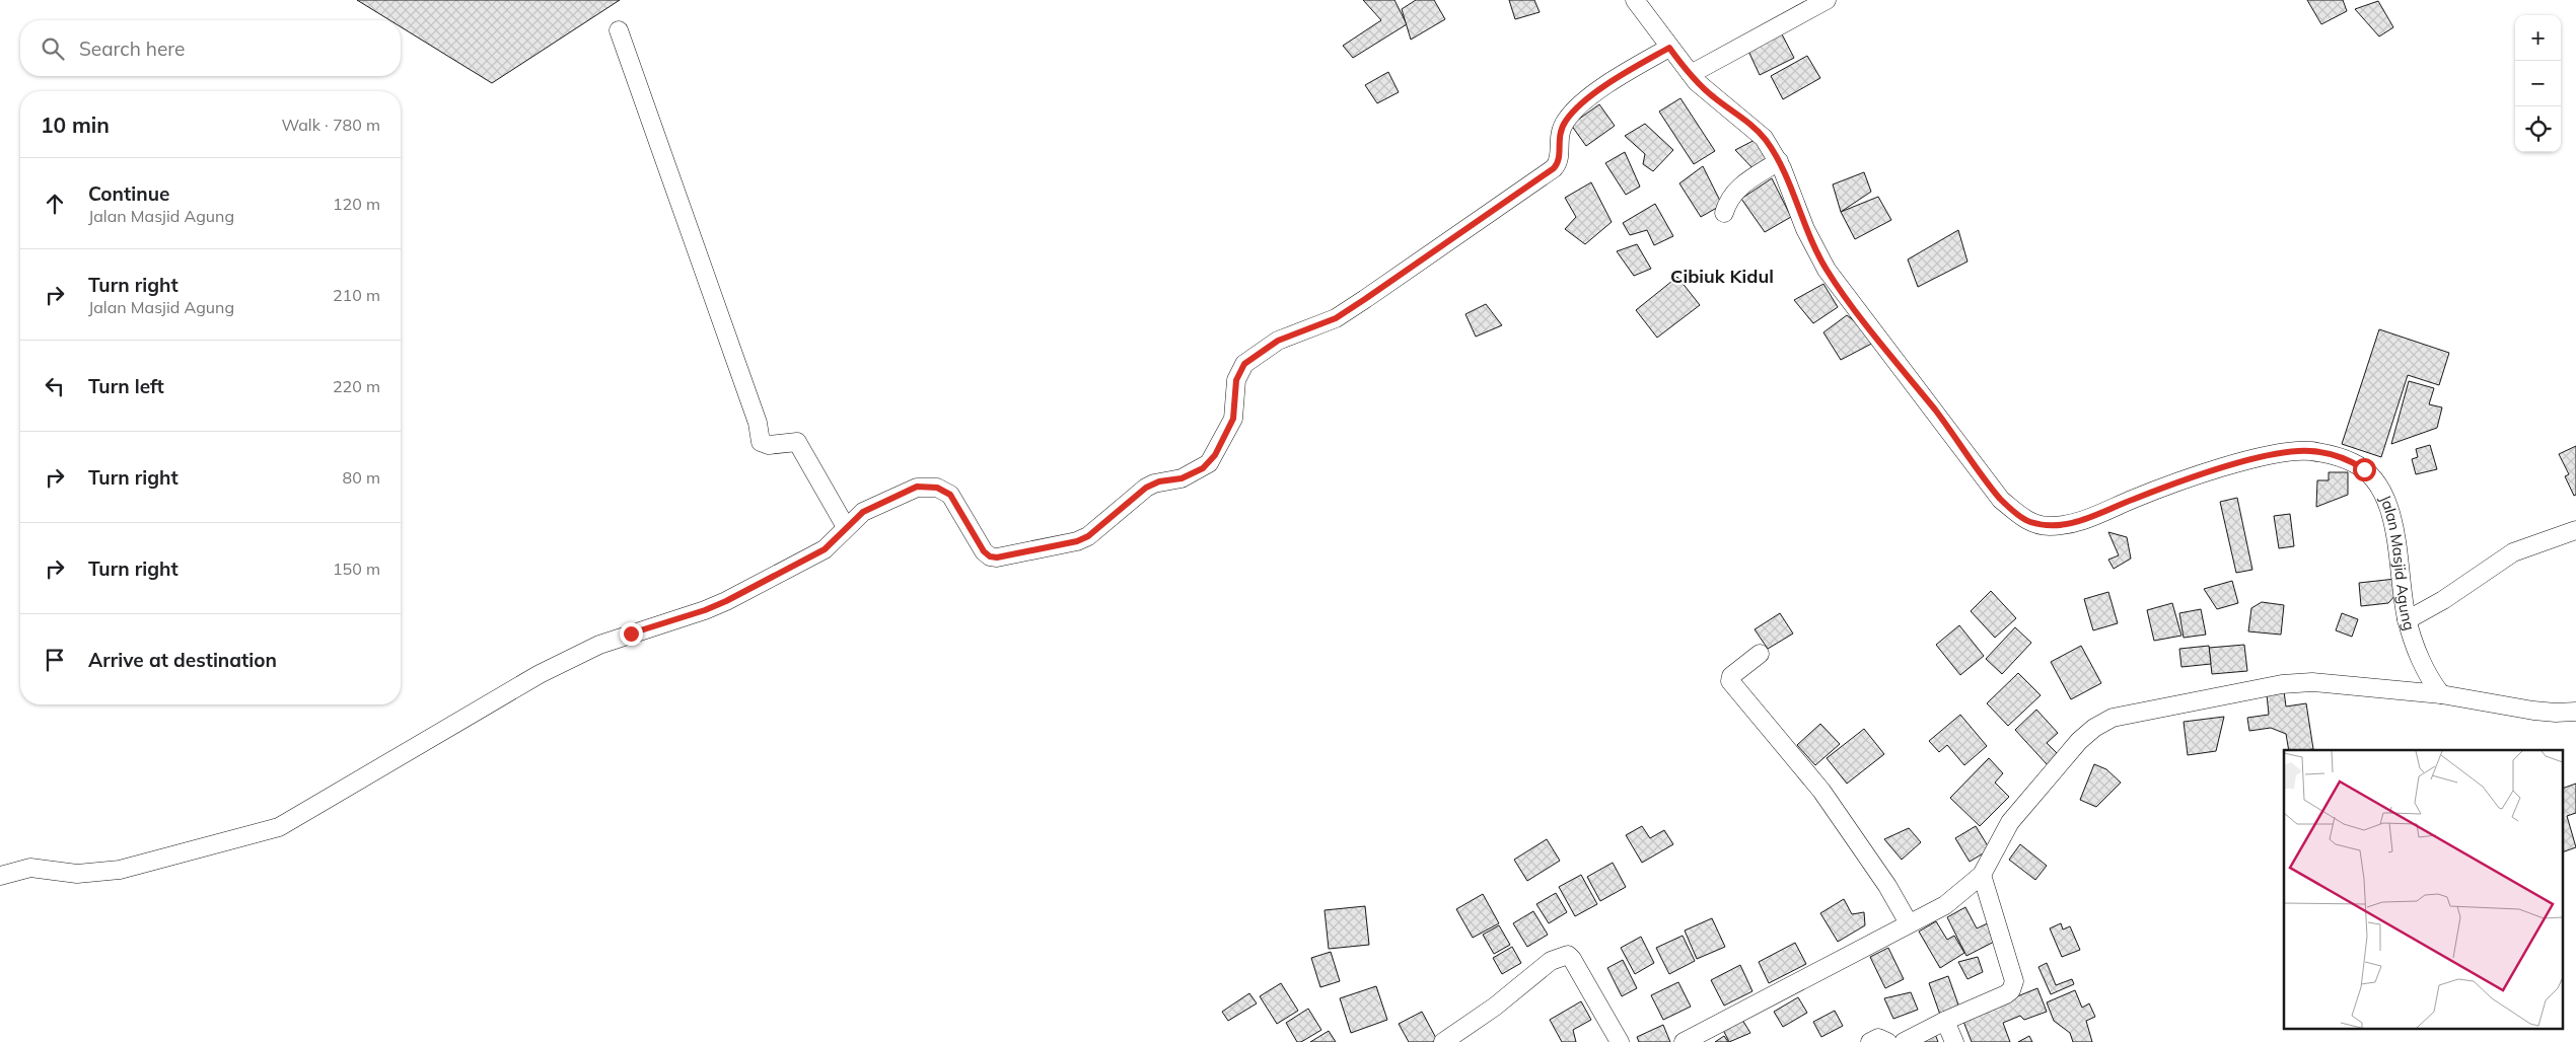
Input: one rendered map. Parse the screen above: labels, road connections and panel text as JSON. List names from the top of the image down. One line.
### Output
{"streets":{"street":["Jalan Masjid Agung"]},"districts":["Cibiuk Kidul"],"page":{"map_buttons":["+","−"],"search":"Search here","heading":["10 min","Walk · 780 m"],"list":[["Continue","Jalan Masjid Agung","120 m"],["Turn right","Jalan Masjid Agung","210 m"],["Turn left","220 m"],["Turn right","80 m"],["Turn right","150 m"],"Arrive at destination"]}}
